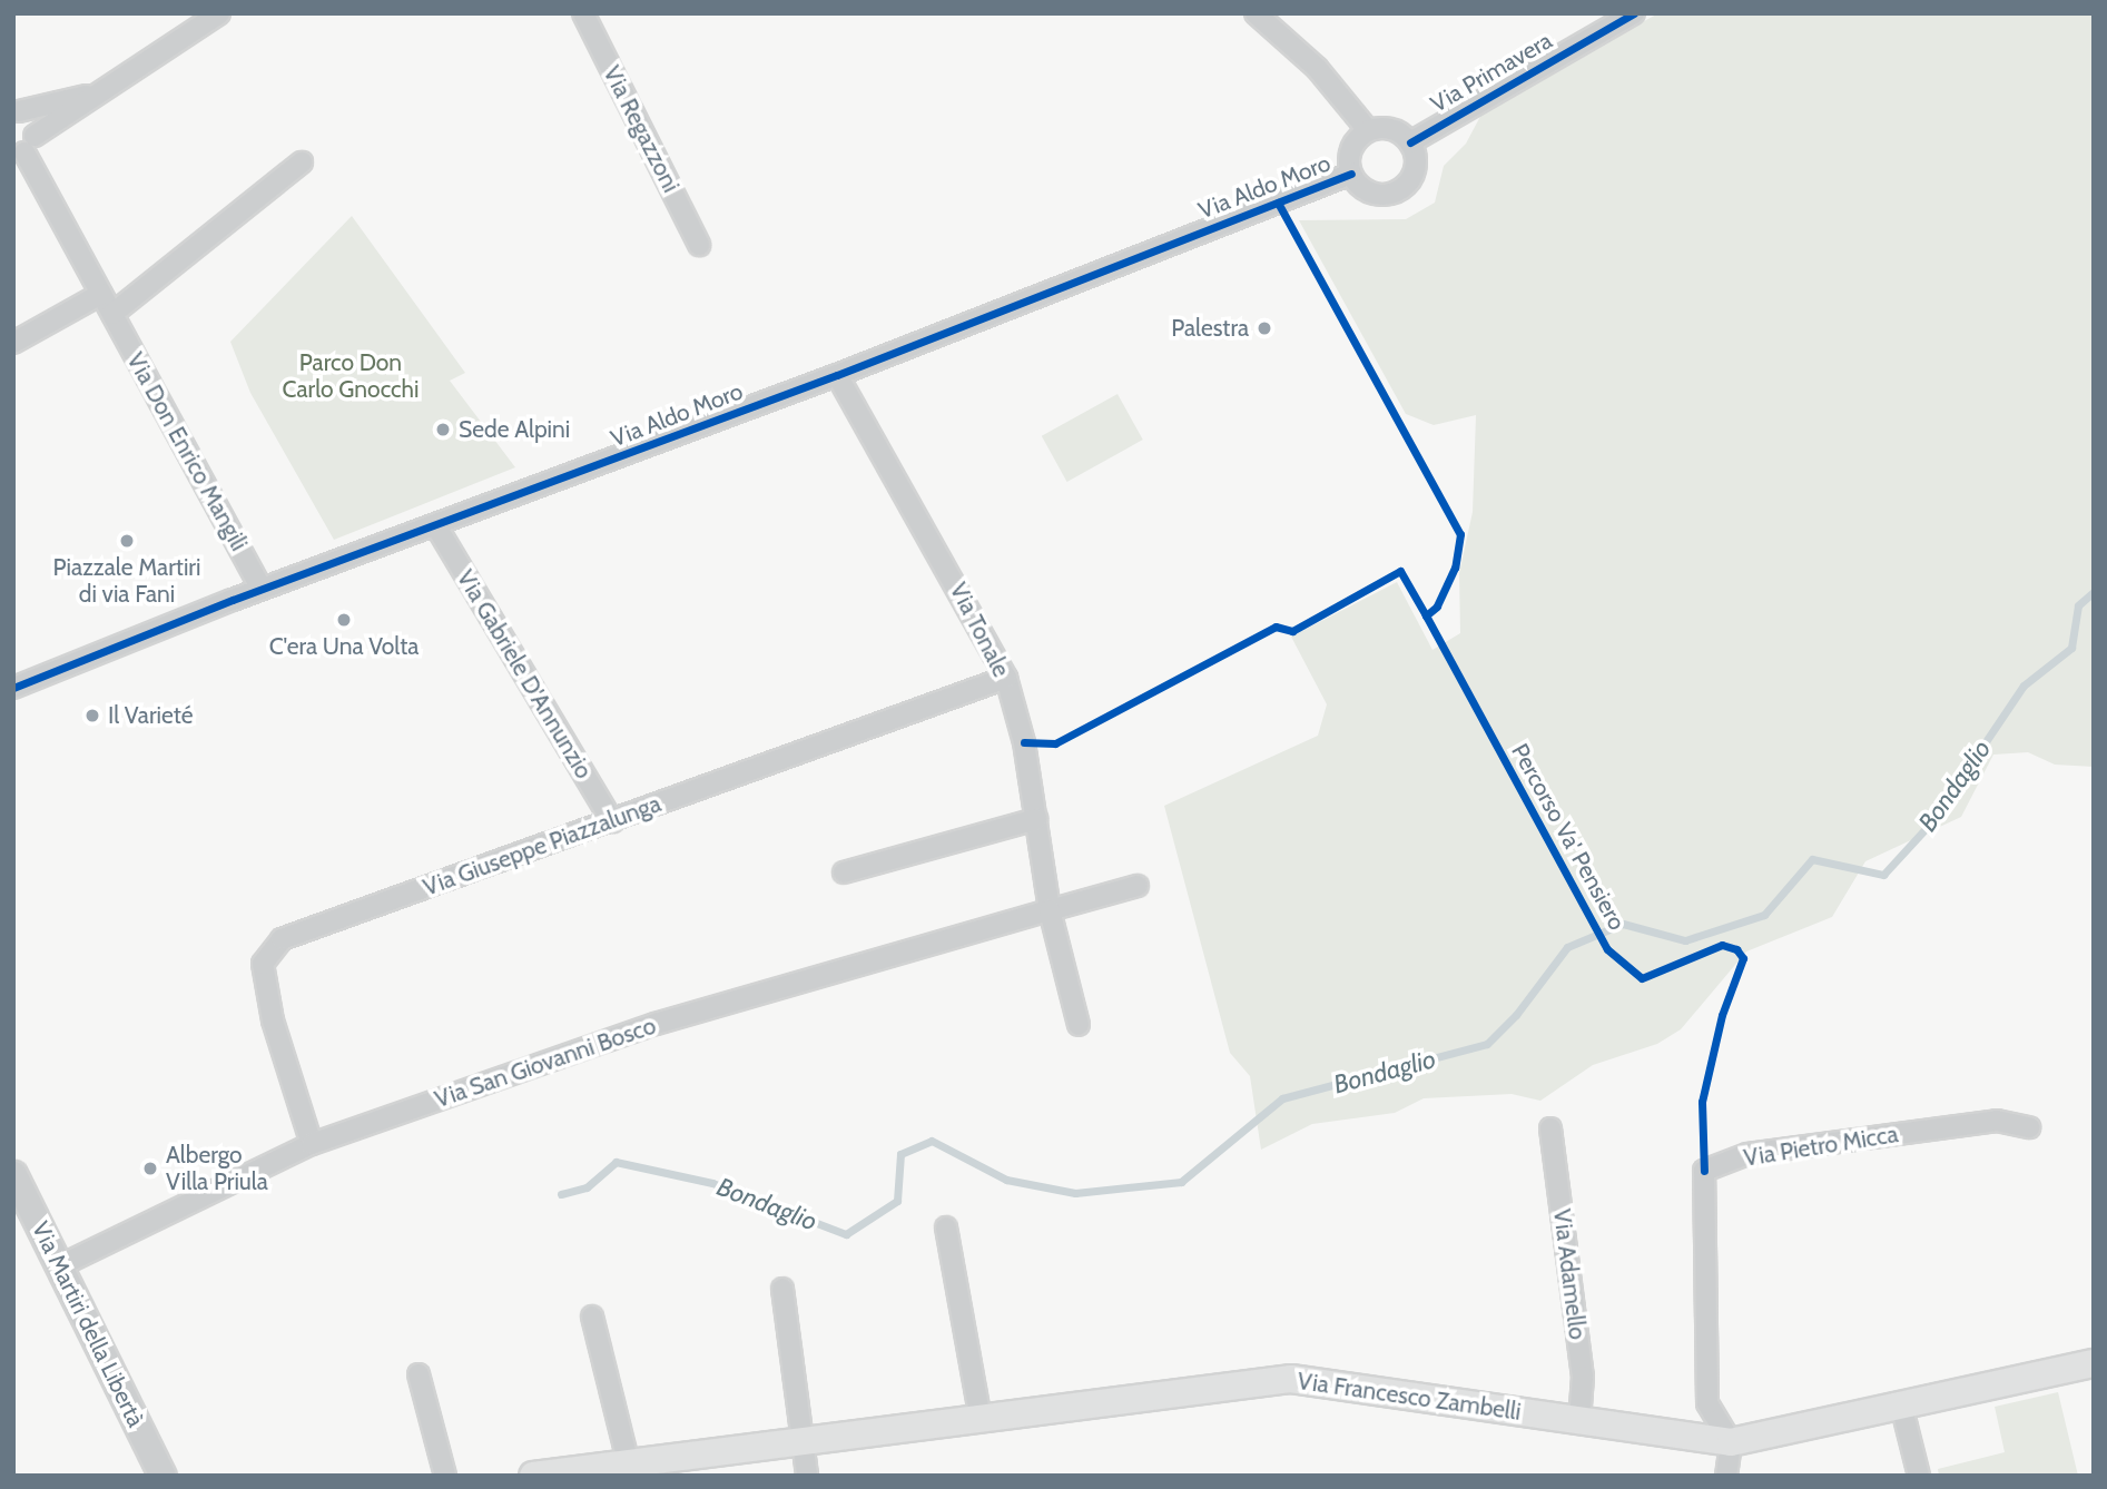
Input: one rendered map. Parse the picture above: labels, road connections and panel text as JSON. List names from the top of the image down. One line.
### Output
{"streets":{"main road":["Via Francesco Zambelli"],"street":["Via Regazzoni","Via Aldo Moro","Via Don Enrico Mangili","Via Tonale","Via Gabriele D'Annunzio","Via Giuseppe Piazzalunga","Via San Giovanni Bosco","Via Pietro Micca","Via Adamello","Via Martiri della Libertà"],"cycle path":["Via Primavera","Percorso Va' Pensiero"]},"crossings":[["Via Aldo Moro","Via Don Enrico Mangili"],["Via Aldo Moro","Via Tonale"],["Via Aldo Moro","Via Gabriele D'Annunzio"],["Via Tonale","Via Giuseppe Piazzalunga"],["Via Tonale","Via San Giovanni Bosco"],["Via Gabriele D'Annunzio","Via Giuseppe Piazzalunga"],["Via Giuseppe Piazzalunga","Via San Giovanni Bosco"],["Via San Giovanni Bosco","Via Martiri della Libertà"],["Via Pietro Micca","Via Francesco Zambelli"],["Via Adamello","Via Francesco Zambelli"]],"water":["Bondaglio"],"parks":["Parco Don Carlo Gnocchi"],"places":["Palestra","Sede Alpini","Piazzale Martiri di via Fani","C'era Una Volta","Il Varieté","Albergo Villa Priula"]}
